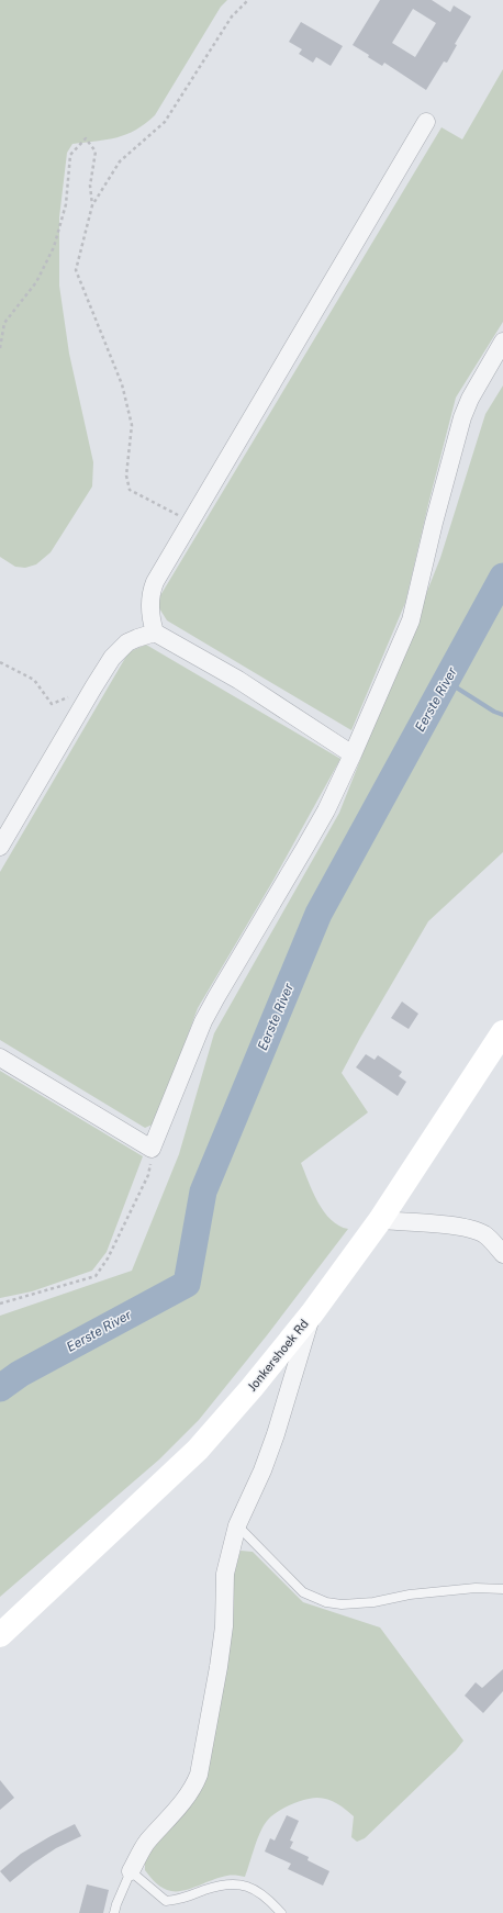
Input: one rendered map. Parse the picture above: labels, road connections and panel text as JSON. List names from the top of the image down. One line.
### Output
{"streets":{"street":["Jonkershoek Rd"]},"water":["Eerste River"]}
